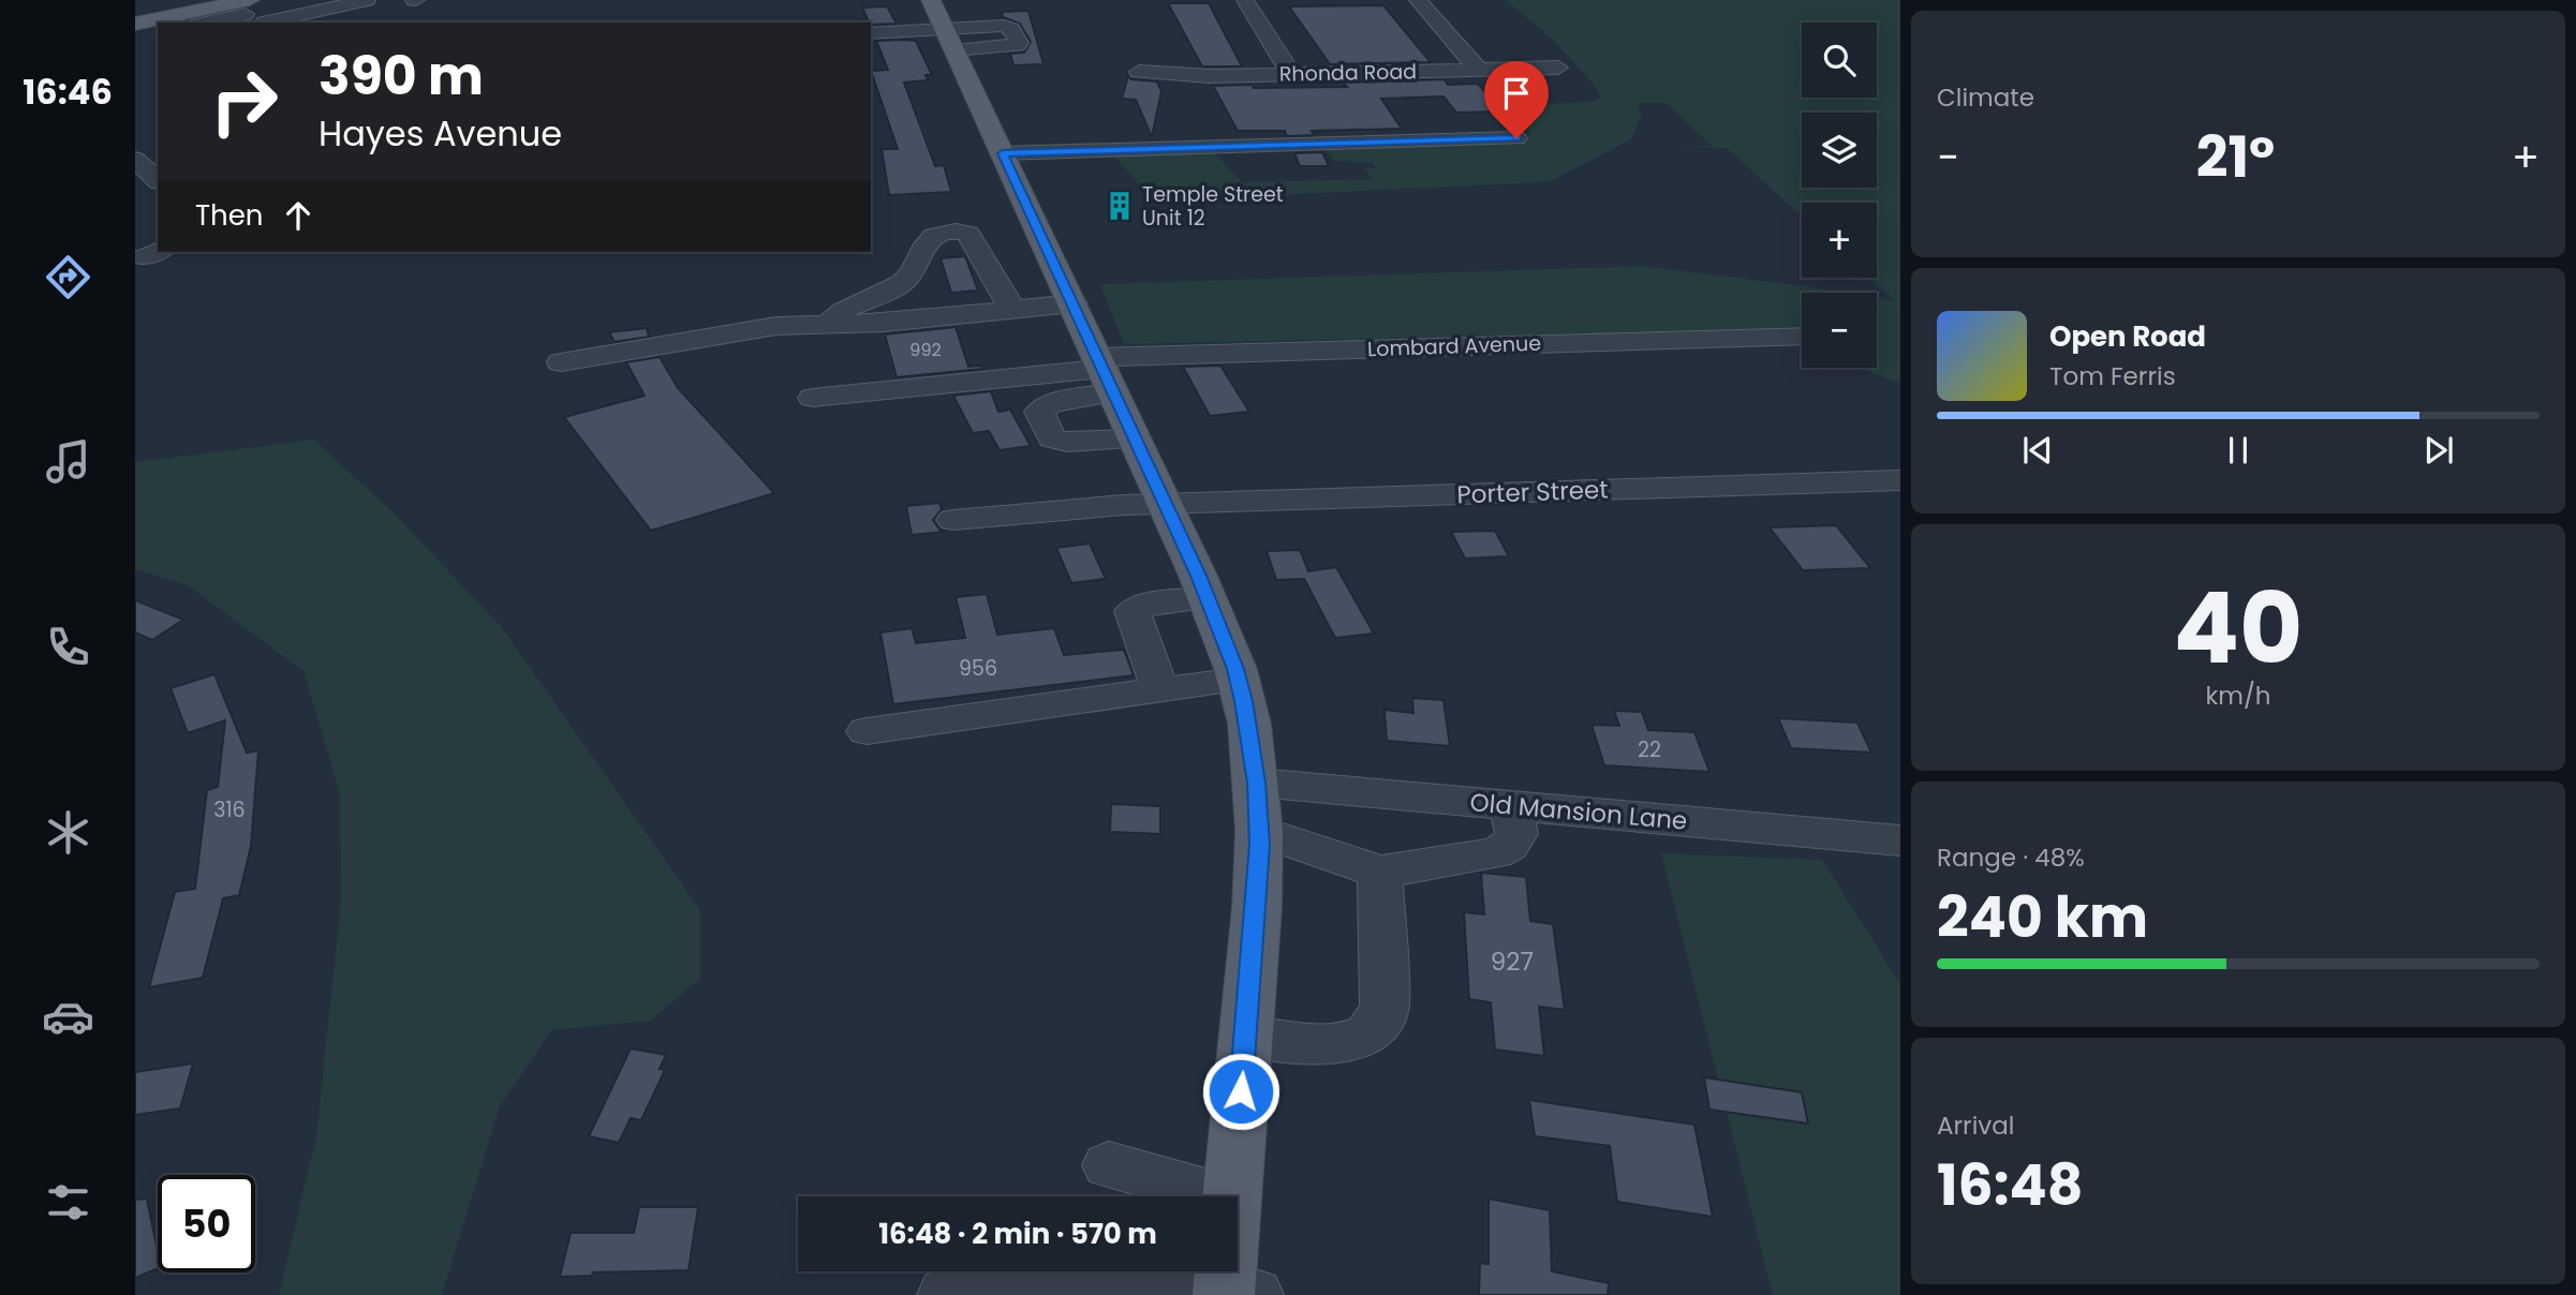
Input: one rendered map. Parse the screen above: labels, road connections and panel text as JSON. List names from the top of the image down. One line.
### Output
{"streets":{"street":["Rhonda Road","Lombard Avenue","Porter Street","Old Mansion Lane"]},"places":{"building":["Temple Street Unit 12"]},"house_numbers":["992","956","22","316","927"],"page":{"tabs":"16:46","tile":["Climate",["40","km/h"],["Range · 48%","240 km"],["Arrival","16:48"]],"map_buttons":["+","−"],"turn":["390 m","Hayes Avenue"],"heat":["−","21°","+"],"then":"Then","song":["Open Road","Tom Ferris"],"limit":"50","trip":"16:48 · 2 min · 570 m"}}
